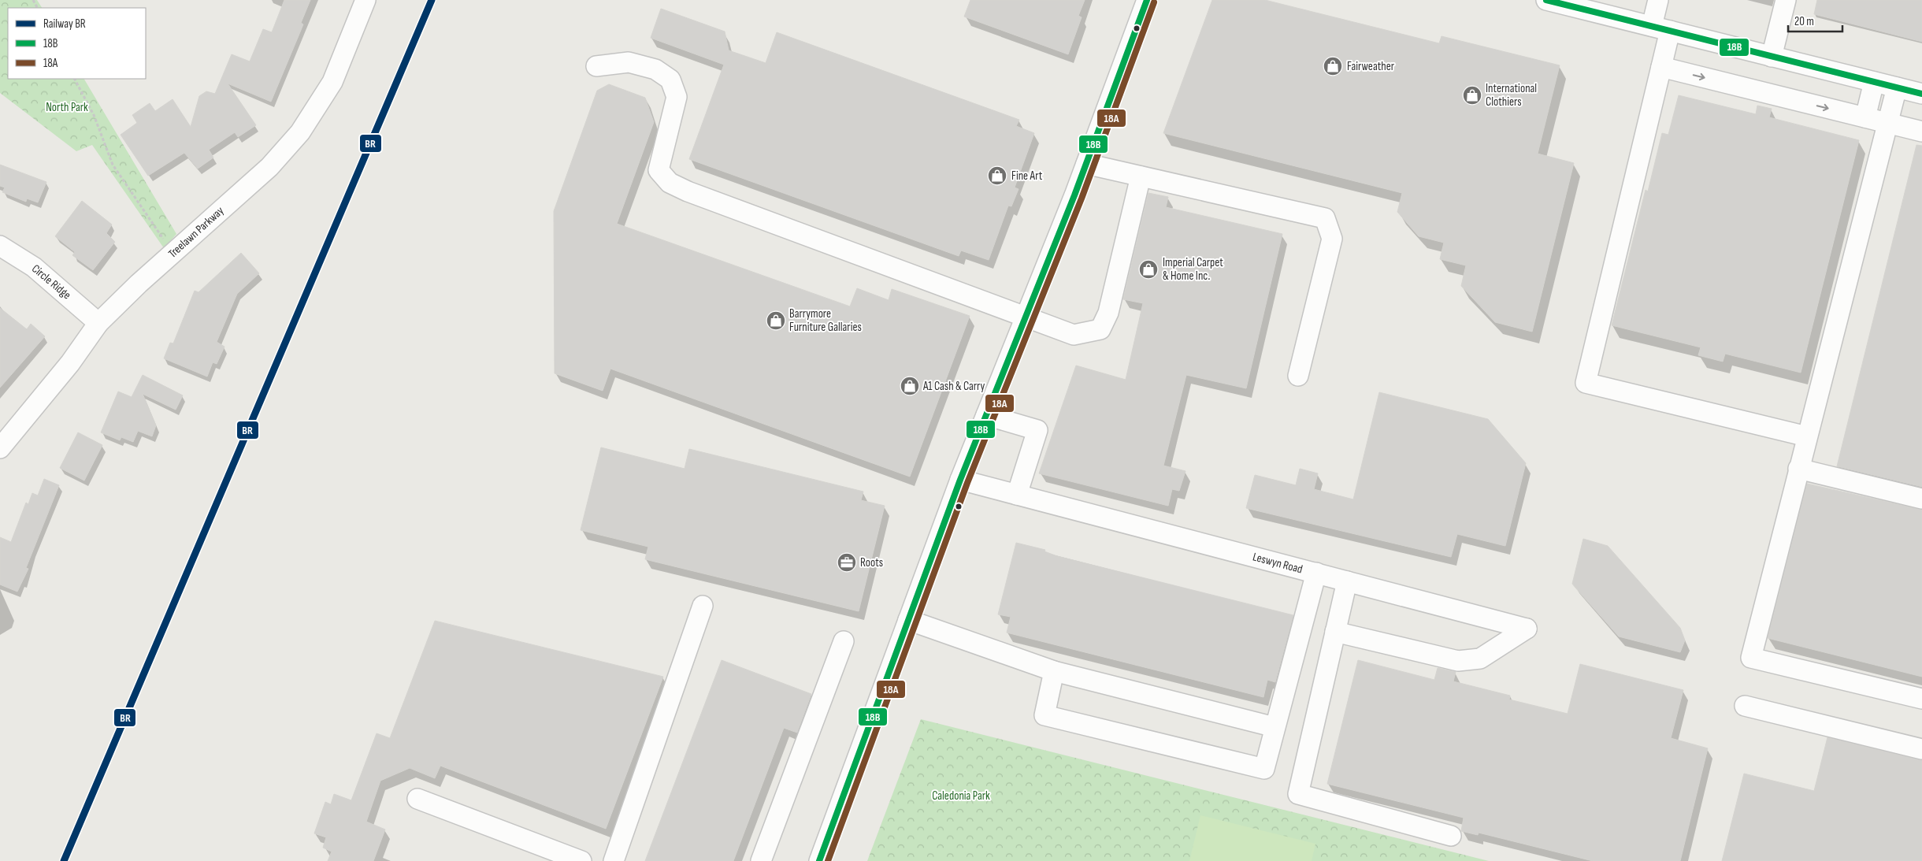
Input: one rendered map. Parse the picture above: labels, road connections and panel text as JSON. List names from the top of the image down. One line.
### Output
{"streets":{"street":["Treelawn Parkway","Circle Ridge","Leswyn Road"]},"crossings":[["Treelawn Parkway","Circle Ridge"]],"parks":["North Park","Caledonia Park"],"places":{"shop":["Fairweather","International Clothiers","Fine Art","Imperial Carpet & Home Inc.","Barrymore Furniture Gallaries","A1 Cash & Carry"],"office":["Roots"]},"lines":["rail line BR","transit line 18B","transit line 18A"],"legend":["Railway BR","18B","18A"],"scale_bar":"20 m"}
